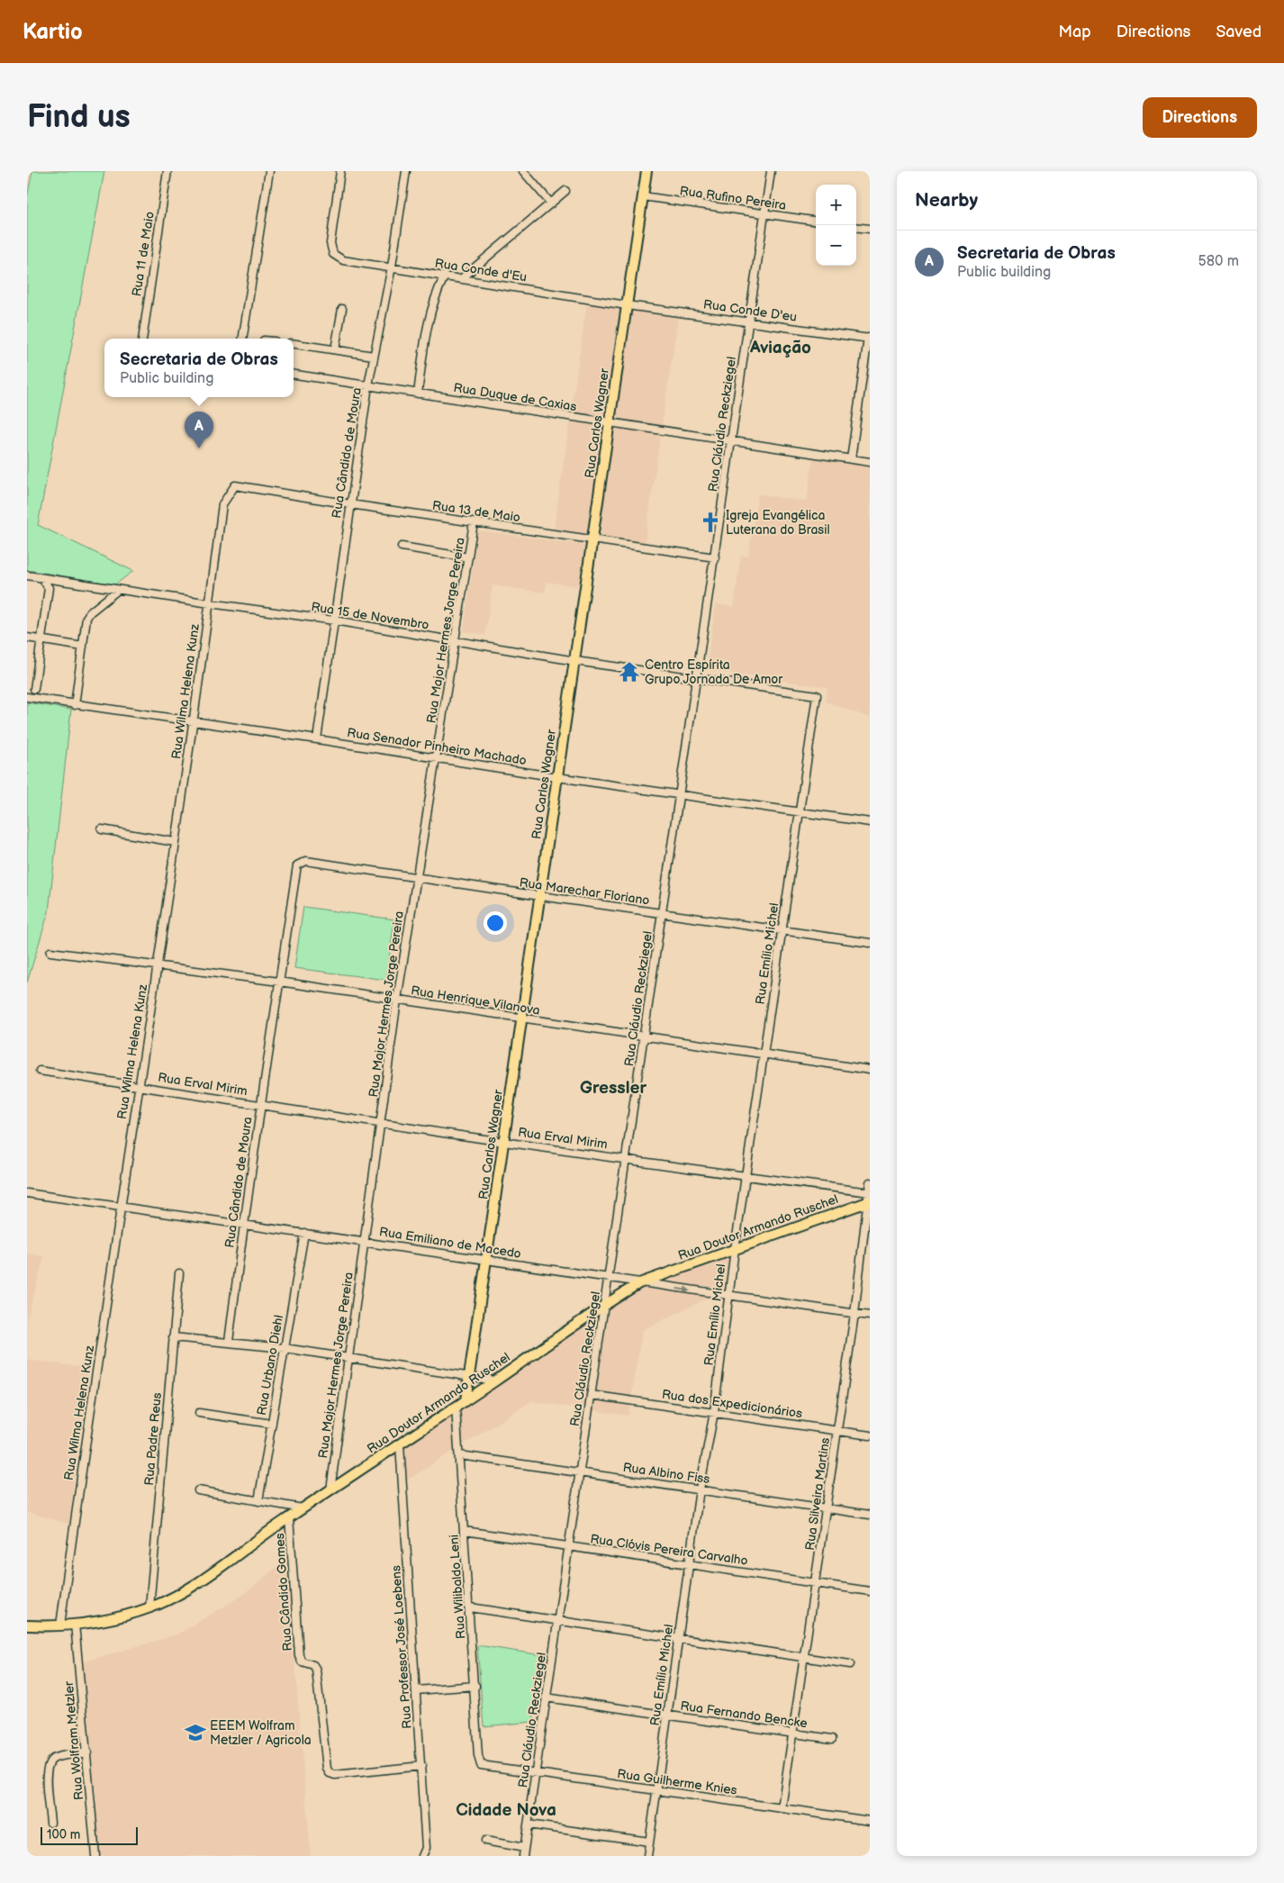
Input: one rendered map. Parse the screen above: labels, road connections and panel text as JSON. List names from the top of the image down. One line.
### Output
{"streets":{"main road":["Rua Carlos Wagner","Rua Doutor Armando Ruschel"],"street":["Rua Rufino Pereira","Rua 11 de Maio","Rua Conde d'Eu","Rua Conde D'eu","Rua Duque de Caxias","Rua Cláudio Reckziegel","Rua Cândido de Moura","Rua 13 de Maio","Rua 15 de Novembro","Rua Major Hermes Jorge Pereira","Rua Wilma Helena Kunz","Rua Senador Pinheiro Machado","Rua Marechar Floriano","Rua Emílio Michel","Rua Henrique Vilanova","Rua Erval Mirim","Rua Emiliano de Macedo","Rua Urbano Diehl","Rua dos Expedicionários","Rua Padre Reus","Rua Albino Fiss","Rua Silveira Martins","Rua Clóvis Pereira Carvalho","Rua Wilibaldo Leni","Rua Cândido Gomes","Rua Professor José Loebens","Rua Fernando Bencke","Rua Wolfram Metzler","Rua Guilherme Knies"]},"crossings":[["Rua Rufino Pereira","Rua Carlos Wagner"],["Rua Rufino Pereira","Rua Cláudio Reckziegel"],["Rua Conde d'Eu","Rua Conde D'eu"],["Rua Conde d'Eu","Rua Carlos Wagner"],["Rua Conde d'Eu","Rua Cândido de Moura"],["Rua Conde D'eu","Rua Carlos Wagner"],["Rua Conde D'eu","Rua Cláudio Reckziegel"],["Rua Duque de Caxias","Rua Carlos Wagner"],["Rua Duque de Caxias","Rua Cláudio Reckziegel"],["Rua Duque de Caxias","Rua Cândido de Moura"],["Rua Carlos Wagner","Rua 13 de Maio"],["Rua Carlos Wagner","Rua 15 de Novembro"],["Rua Carlos Wagner","Rua Senador Pinheiro Machado"],["Rua Carlos Wagner","Rua Marechar Floriano"],["Rua Carlos Wagner","Rua Henrique Vilanova"],["Rua Carlos Wagner","Rua Erval Mirim"],["Rua Carlos Wagner","Rua Doutor Armando Ruschel"],["Rua Carlos Wagner","Rua Emiliano de Macedo"],["Rua Cláudio Reckziegel","Rua 13 de Maio"],["Rua Cláudio Reckziegel","Rua 15 de Novembro"],["Rua Cláudio Reckziegel","Rua Senador Pinheiro Machado"],["Rua Cláudio Reckziegel","Rua Marechar Floriano"],["Rua Cláudio Reckziegel","Rua Henrique Vilanova"],["Rua Cláudio Reckziegel","Rua Erval Mirim"],["Rua Cláudio Reckziegel","Rua Doutor Armando Ruschel"],["Rua Cláudio Reckziegel","Rua Emiliano de Macedo"],["Rua Cláudio Reckziegel","Rua dos Expedicionários"],["Rua Cláudio Reckziegel","Rua Albino Fiss"],["Rua Cláudio Reckziegel","Rua Clóvis Pereira Carvalho"],["Rua Cláudio Reckziegel","Rua Fernando Bencke"],["Rua Cláudio Reckziegel","Rua Guilherme Knies"],["Rua Cândido de Moura","Rua 13 de Maio"],["Rua Cândido de Moura","Rua 15 de Novembro"],["Rua Cândido de Moura","Rua Senador Pinheiro Machado"],["Rua Cândido de Moura","Rua Marechar Floriano"],["Rua Cândido de Moura","Rua Henrique Vilanova"],["Rua Cândido de Moura","Rua Erval Mirim"],["Rua Cândido de Moura","Rua Emiliano de Macedo"],["Rua 13 de Maio","Rua Major Hermes Jorge Pereira"],["Rua 13 de Maio","Rua Wilma Helena Kunz"],["Rua 15 de Novembro","Rua Major Hermes Jorge Pereira"],["Rua 15 de Novembro","Rua Wilma Helena Kunz"],["Rua 15 de Novembro","Rua Emílio Michel"],["Rua Major Hermes Jorge Pereira","Rua Senador Pinheiro Machado"],["Rua Major Hermes Jorge Pereira","Rua Marechar Floriano"],["Rua Major Hermes Jorge Pereira","Rua Henrique Vilanova"],["Rua Major Hermes Jorge Pereira","Rua Erval Mirim"],["Rua Major Hermes Jorge Pereira","Rua Doutor Armando Ruschel"],["Rua Major Hermes Jorge Pereira","Rua Emiliano de Macedo"],["Rua Wilma Helena Kunz","Rua Senador Pinheiro Machado"],["Rua Wilma Helena Kunz","Rua Henrique Vilanova"],["Rua Wilma Helena Kunz","Rua Erval Mirim"],["Rua Wilma Helena Kunz","Rua Doutor Armando Ruschel"],["Rua Wilma Helena Kunz","Rua Emiliano de Macedo"],["Rua Senador Pinheiro Machado","Rua Emílio Michel"],["Rua Marechar Floriano","Rua Emílio Michel"],["Rua Emílio Michel","Rua Henrique Vilanova"],["Rua Emílio Michel","Rua Erval Mirim"],["Rua Emílio Michel","Rua Doutor Armando Ruschel"],["Rua Emílio Michel","Rua Emiliano de Macedo"],["Rua Emílio Michel","Rua dos Expedicionários"],["Rua Emílio Michel","Rua Albino Fiss"],["Rua Emílio Michel","Rua Clóvis Pereira Carvalho"],["Rua Emílio Michel","Rua Fernando Bencke"],["Rua Emílio Michel","Rua Guilherme Knies"],["Rua Erval Mirim","Rua Doutor Armando Ruschel"],["Rua Erval Mirim","Rua Silveira Martins"],["Rua Doutor Armando Ruschel","Rua Emiliano de Macedo"],["Rua Doutor Armando Ruschel","Rua Padre Reus"],["Rua Doutor Armando Ruschel","Rua Silveira Martins"],["Rua Doutor Armando Ruschel","Rua Wilibaldo Leni"],["Rua Doutor Armando Ruschel","Rua Cândido Gomes"],["Rua Doutor Armando Ruschel","Rua Professor José Loebens"],["Rua Doutor Armando Ruschel","Rua Wolfram Metzler"],["Rua Emiliano de Macedo","Rua Urbano Diehl"],["Rua Emiliano de Macedo","Rua Silveira Martins"],["Rua dos Expedicionários","Rua Silveira Martins"],["Rua Albino Fiss","Rua Silveira Martins"],["Rua Albino Fiss","Rua Wilibaldo Leni"],["Rua Silveira Martins","Rua Clóvis Pereira Carvalho"],["Rua Silveira Martins","Rua Fernando Bencke"],["Rua Silveira Martins","Rua Guilherme Knies"],["Rua Clóvis Pereira Carvalho","Rua Wilibaldo Leni"],["Rua Wilibaldo Leni","Rua Guilherme Knies"],["Rua Cândido Gomes","Rua Professor José Loebens"]],"districts":["Aviação","Gressler","Cidade Nova"],"places":{"church":["Igreja Evangélica Luterana do Brasil"],"temple":["Centro Espírita Grupo Jornada De Amor"],"school or university":["EEEM Wolfram Metzler / Agricola"]},"scale_bar":"100 m","page":{"header":"Kartio","nav":["Map","Directions","Saved"],"buttons":"Directions","title":"Find us","heading":"Nearby","map_buttons":["+","−"],"list":[{"mark":"A","name":"Secretaria de Obras","note":"Public building","value":"580 m"}],"popup":["Secretaria de Obras","Public building"],"pins":"A","scale":"100 m"}}
